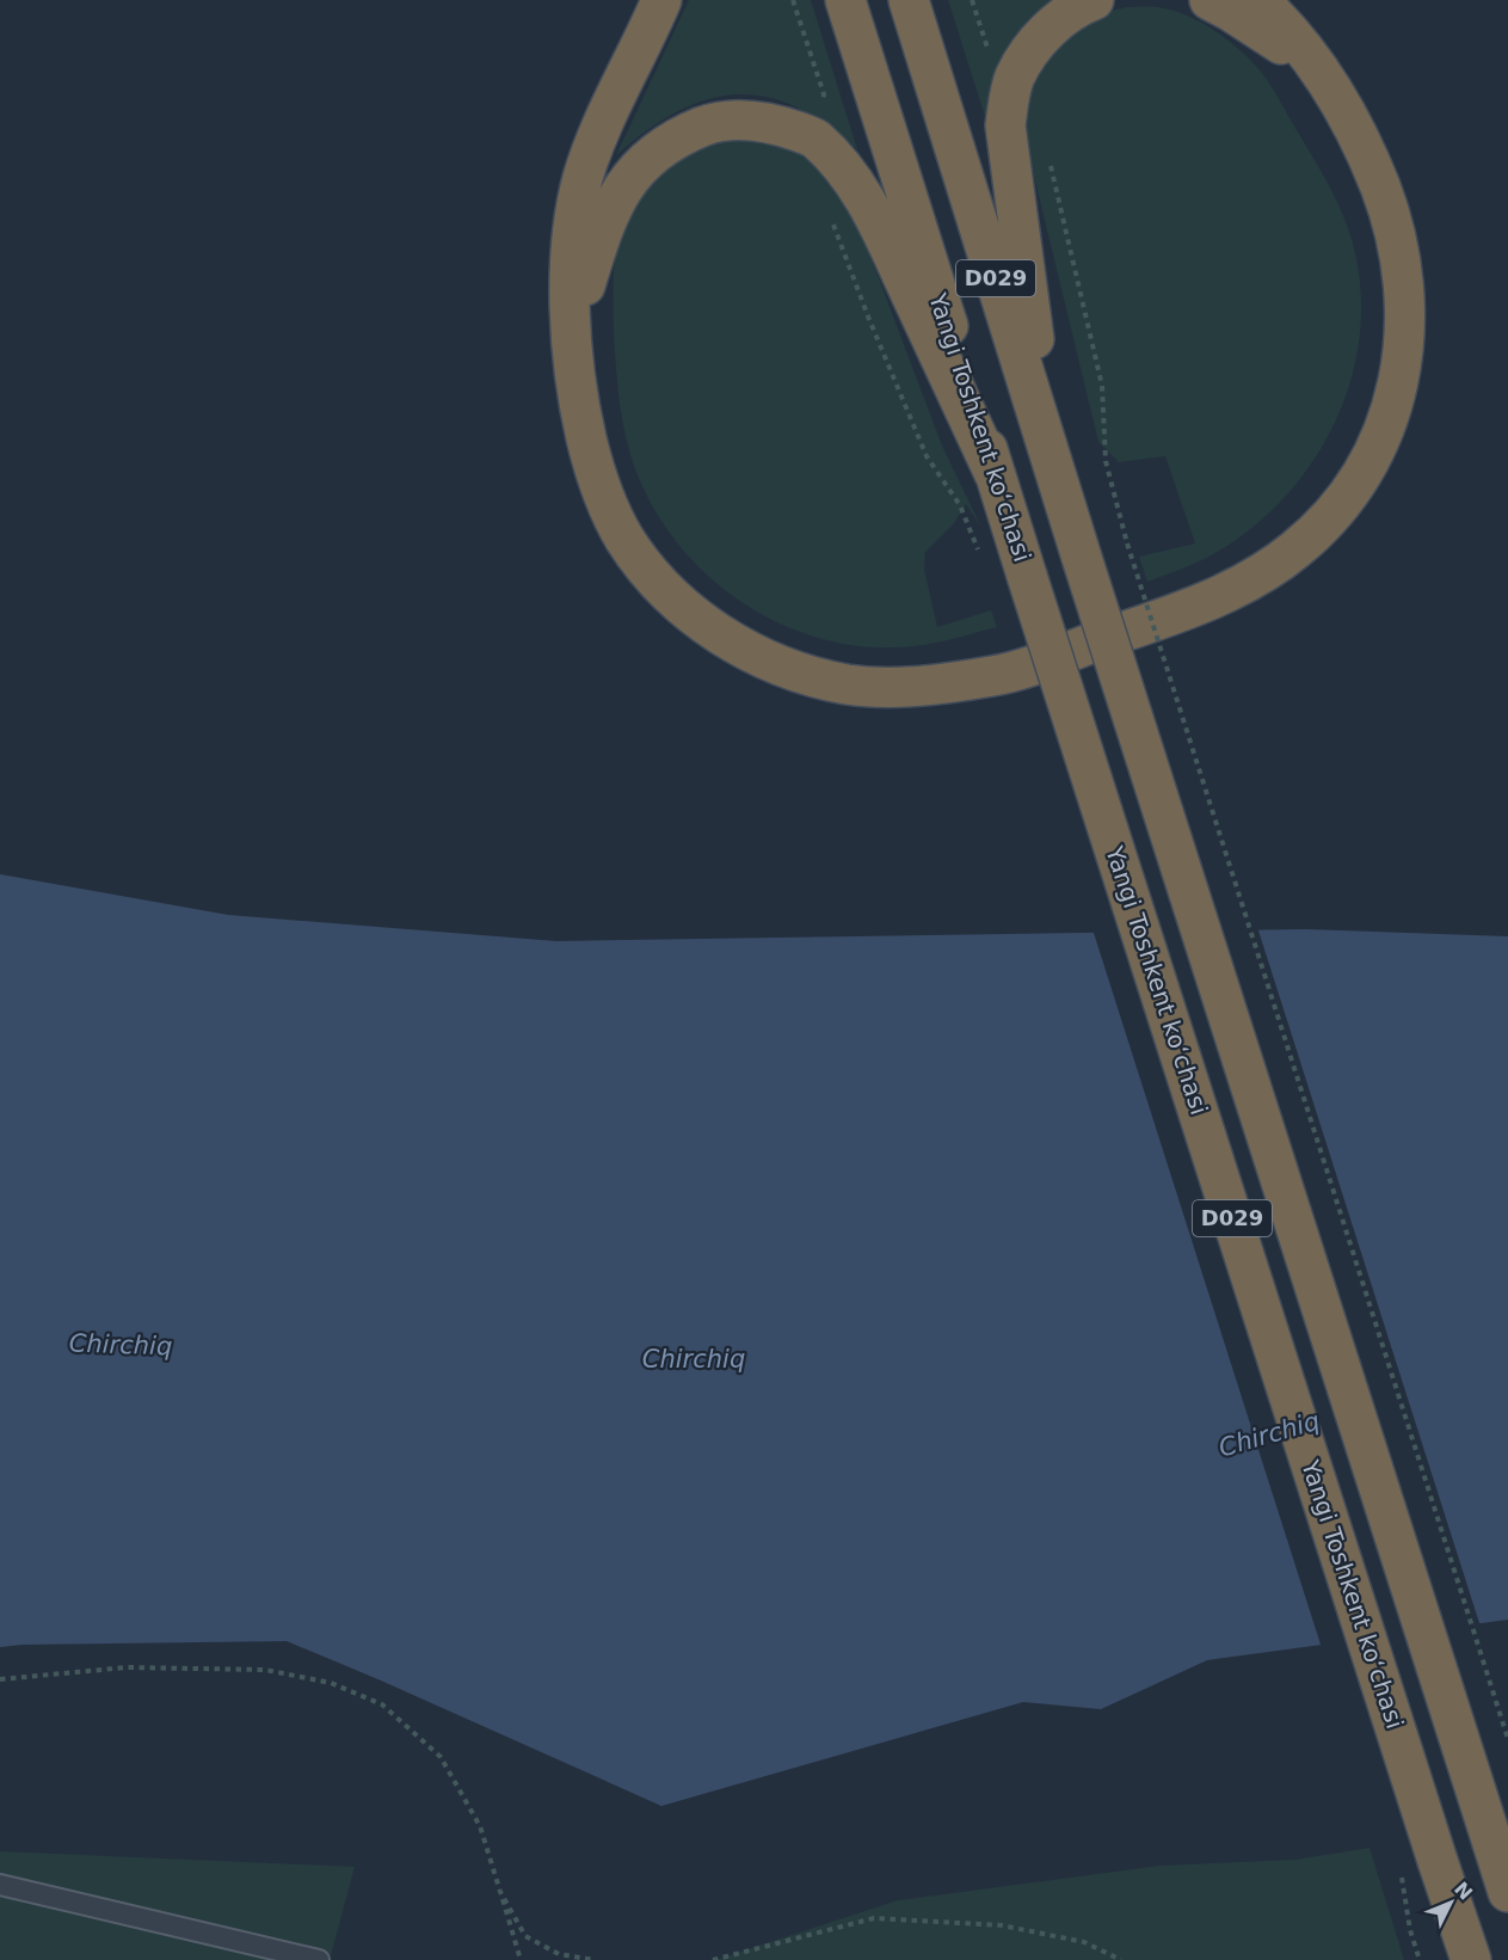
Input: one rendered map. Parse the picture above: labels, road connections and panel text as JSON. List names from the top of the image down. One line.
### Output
{"streets":{"highway":["D029","Yangi Toshkent ko‘chasi"]},"water":["Chirchiq"],"north":"top right"}
